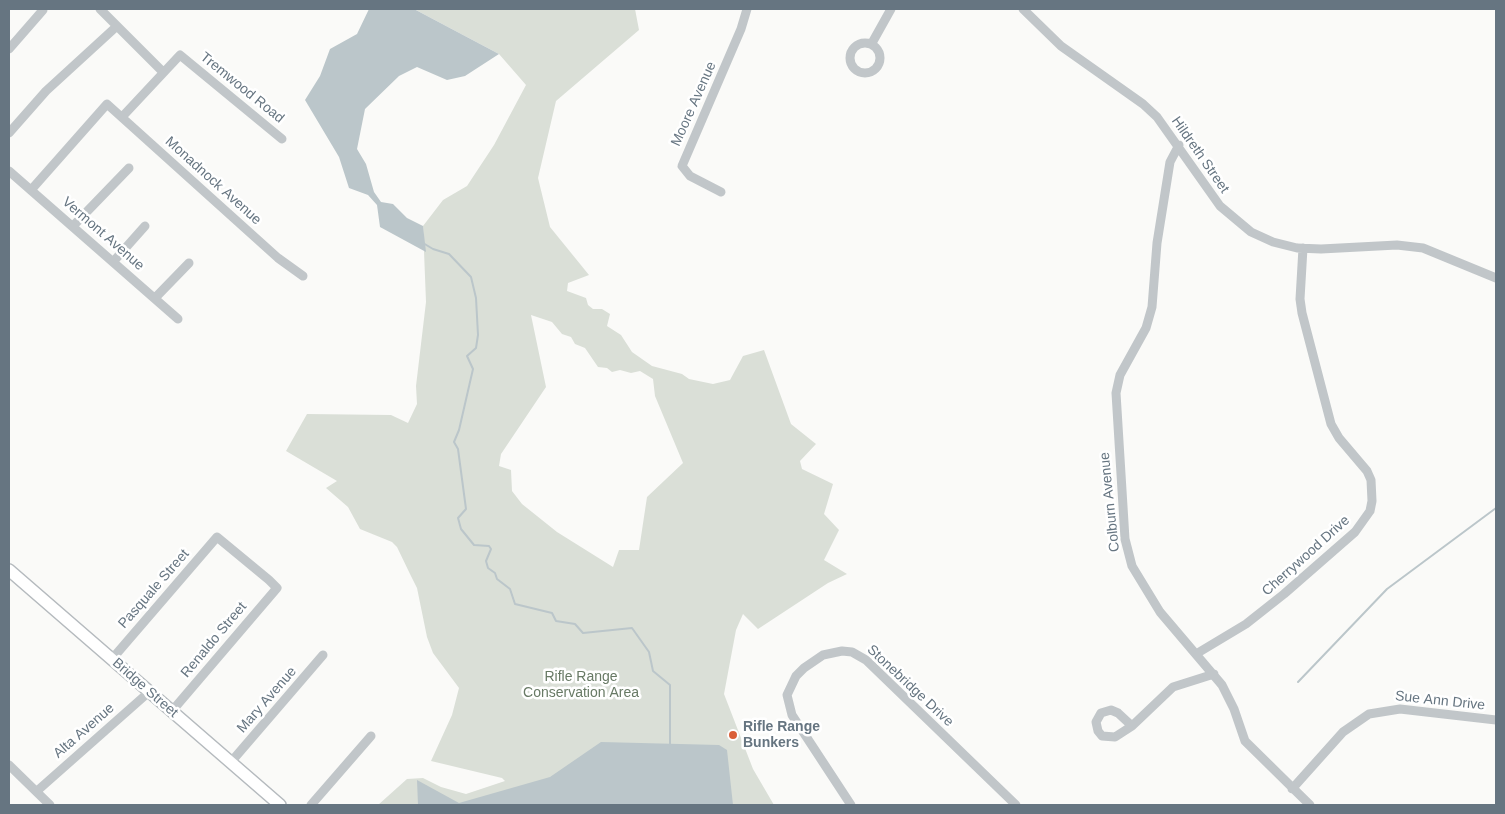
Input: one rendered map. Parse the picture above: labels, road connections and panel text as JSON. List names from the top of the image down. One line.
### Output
{"streets":{"main road":["Bridge Street"],"street":["Tremwood Road","Moore Avenue","Hildreth Street","Monadnock Avenue","Vermont Avenue","Colburn Avenue","Cherrywood Drive","Pasquale Street","Renaldo Street","Stonebridge Drive","Mary Avenue","Sue Ann Drive","Alta Avenue"]},"crossings":[["Hildreth Street","Colburn Avenue"],["Hildreth Street","Cherrywood Drive"],["Monadnock Avenue","Vermont Avenue"],["Colburn Avenue","Cherrywood Drive"],["Colburn Avenue","Sue Ann Drive"],["Pasquale Street","Renaldo Street"],["Pasquale Street","Bridge Street"],["Renaldo Street","Bridge Street"],["Bridge Street","Mary Avenue"],["Bridge Street","Alta Avenue"]],"parks":["Rifle Range Conservation Area"],"places":["Rifle Range Bunkers"]}
